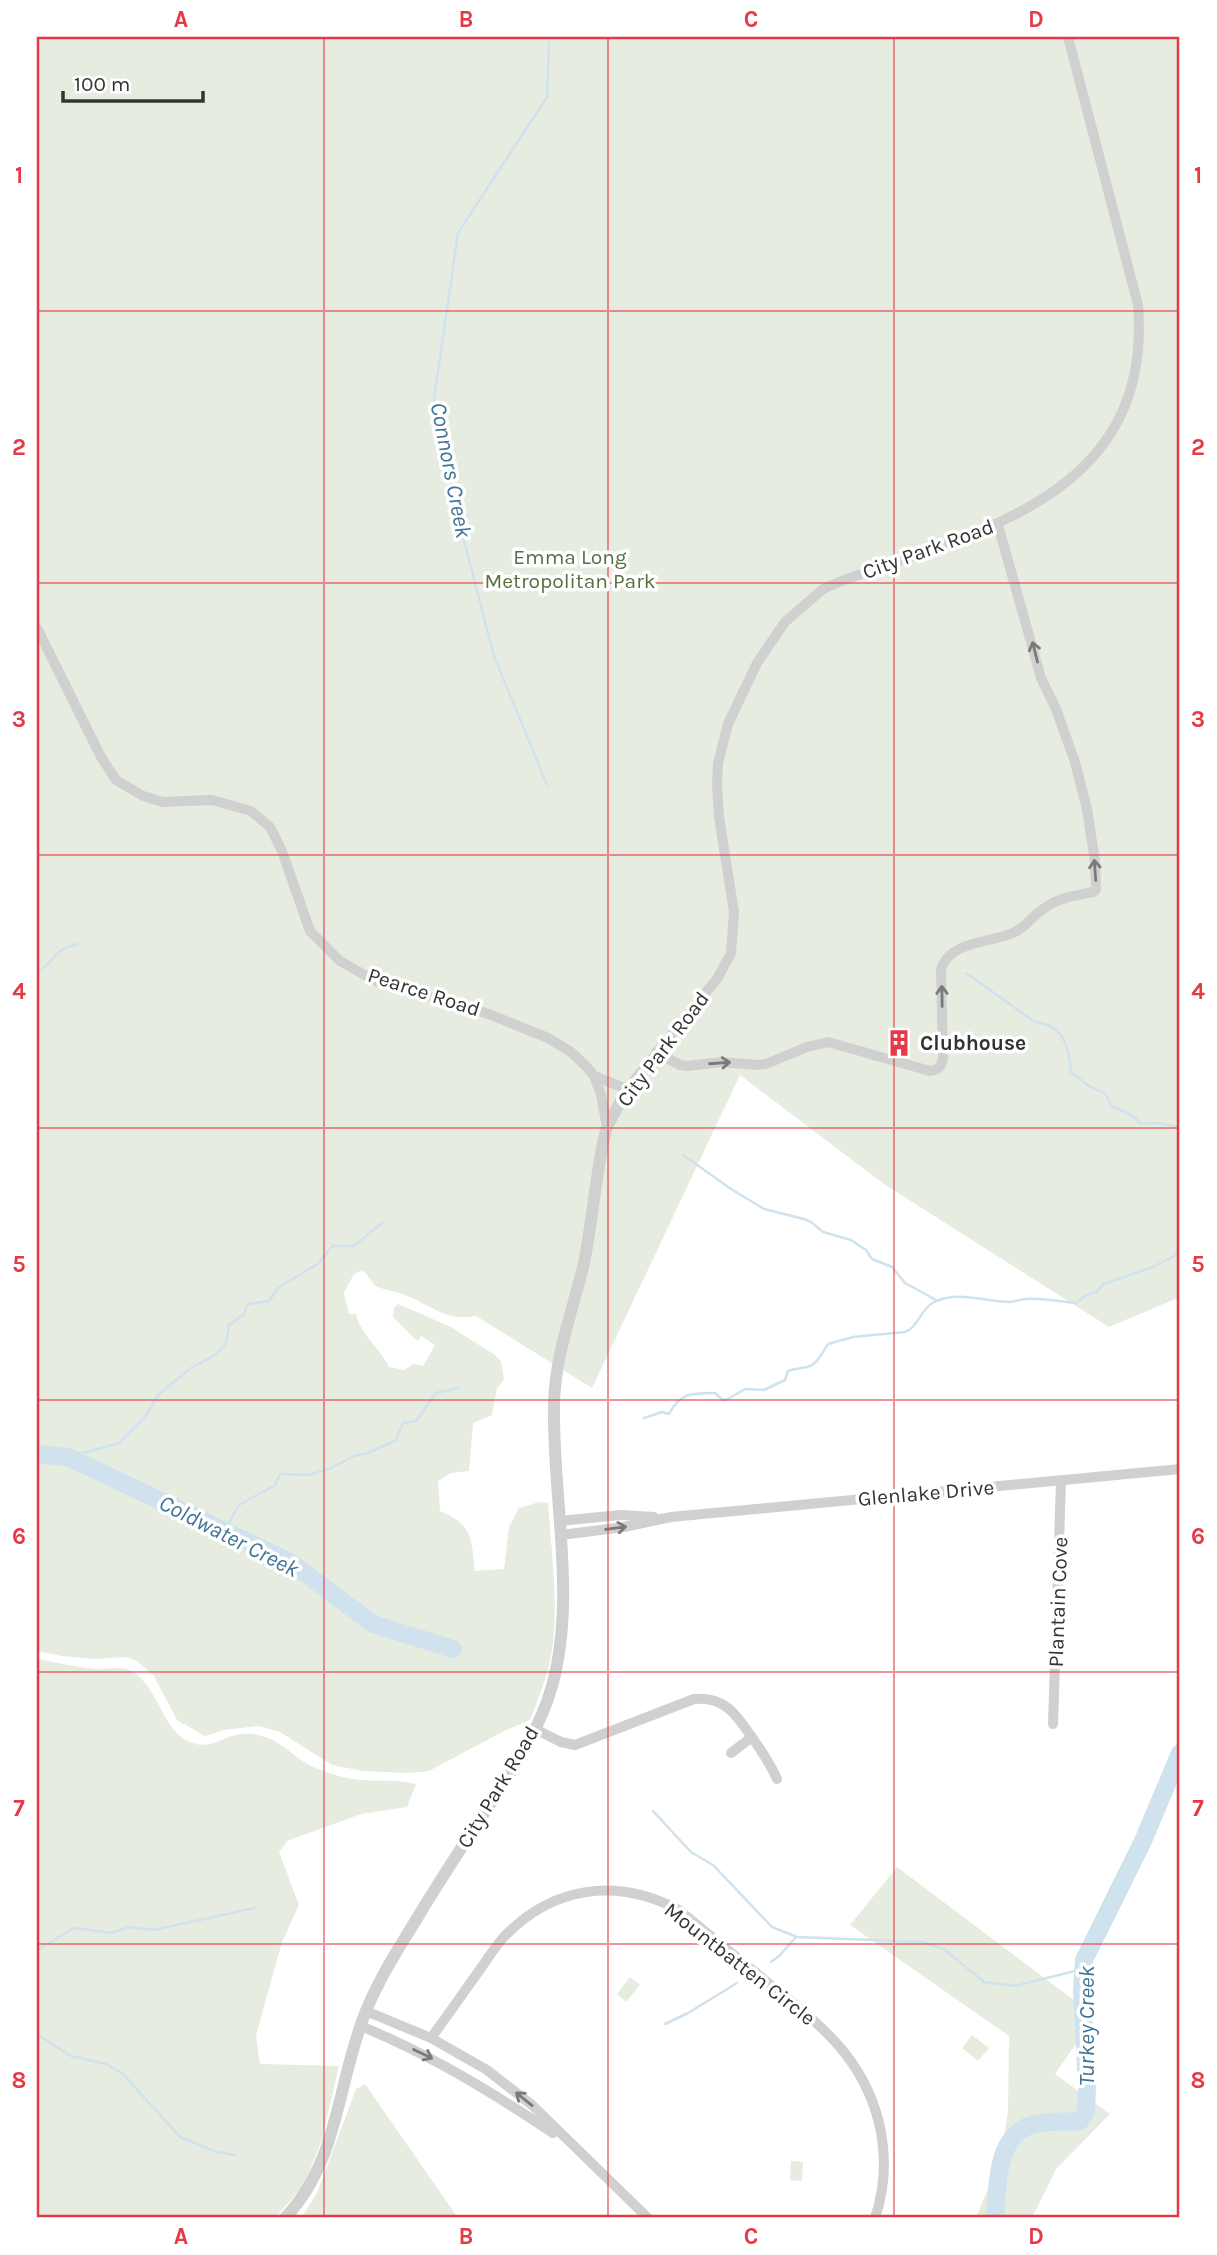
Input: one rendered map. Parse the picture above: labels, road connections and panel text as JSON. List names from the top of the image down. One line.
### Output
{"streets":{"street":["City Park Road","Pearce Road","Glenlake Drive","Plantain Cove","Mountbatten Circle"]},"crossings":[["City Park Road","Pearce Road"],["City Park Road","Glenlake Drive"],["Glenlake Drive","Plantain Cove"]],"water":["Connors Creek","Coldwater Creek","Turkey Creek"],"parks":["Emma Long Metropolitan Park"],"places":{"building":["Clubhouse"]},"scale_bar":"100 m","grid":{"columns":["A","B","C","D"],"rows":["1","2","3","4","5","6","7","8"]}}
